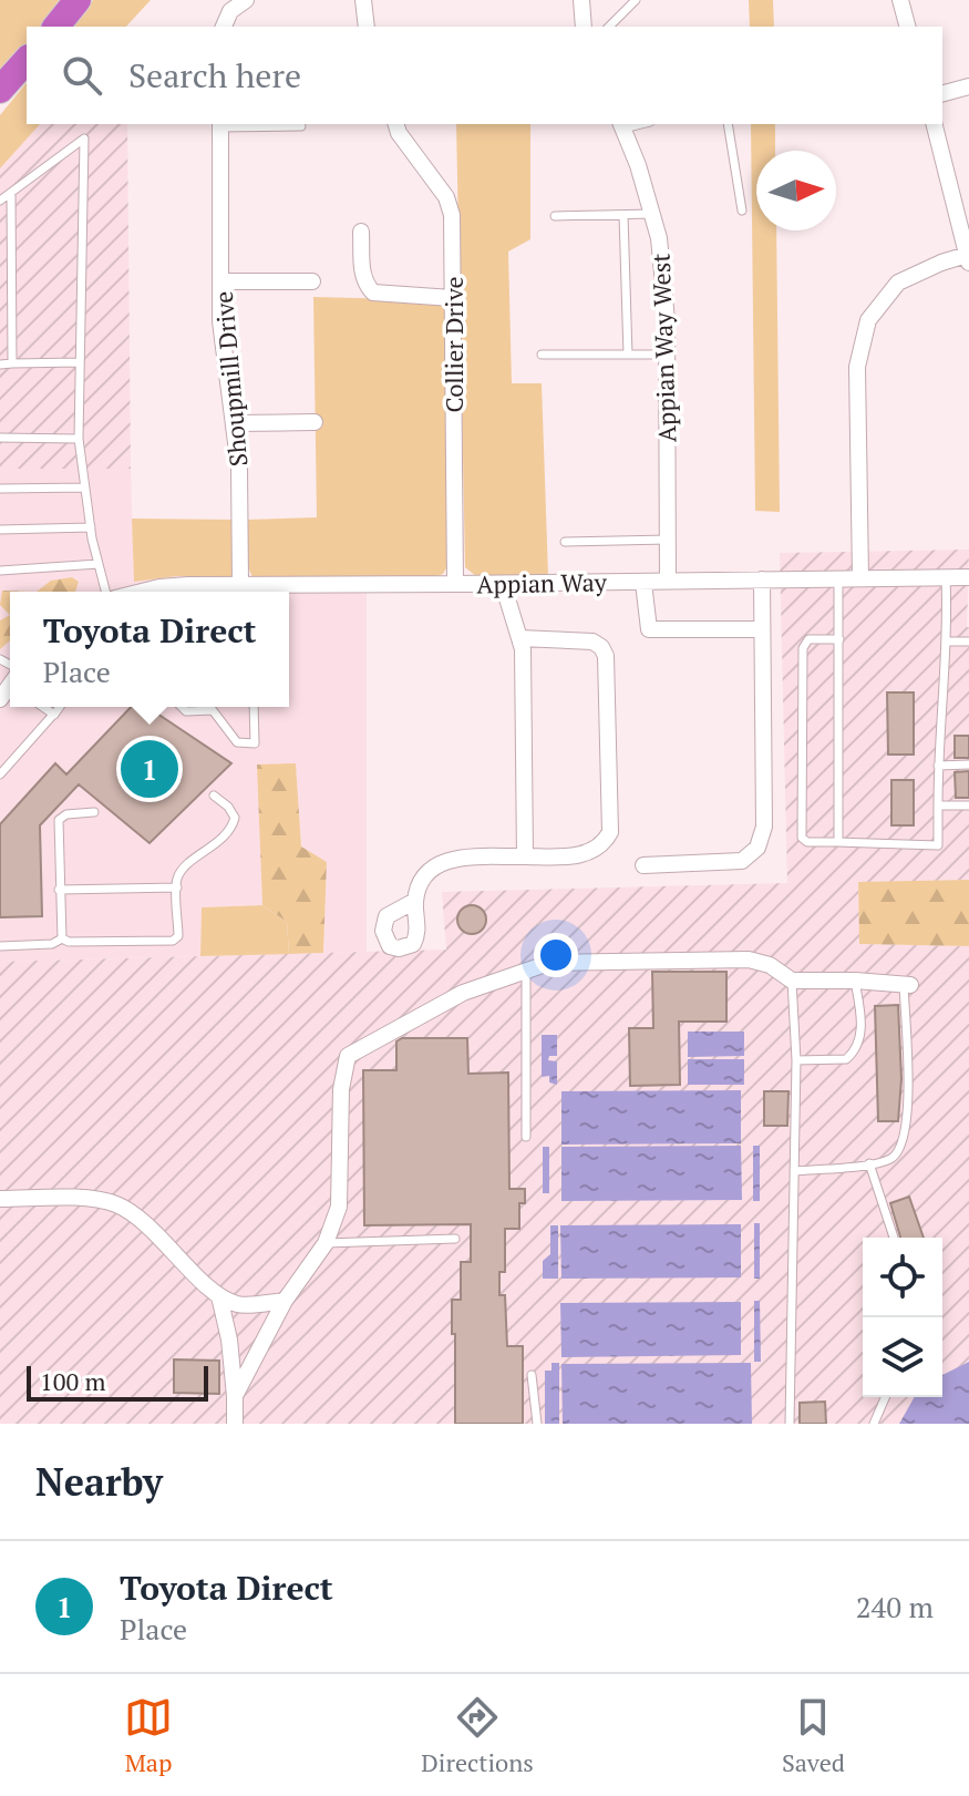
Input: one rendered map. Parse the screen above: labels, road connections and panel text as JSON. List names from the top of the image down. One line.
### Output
{"streets":{"street":["Collier Drive","Appian Way West","Shoupmill Drive","Appian Way"]},"crossings":[["Collier Drive","Appian Way"],["Appian Way West","Appian Way"],["Shoupmill Drive","Appian Way"]],"scale_bar":"100 m","north":"right","page":{"search":"Search here","popup":["Toyota Direct","Place"],"pins":"1","scale":"100 m","heading":"Nearby","list":[{"mark":"1","name":"Toyota Direct","note":"Place","value":"240 m"}],"nav":["Map","Directions","Saved"]}}
